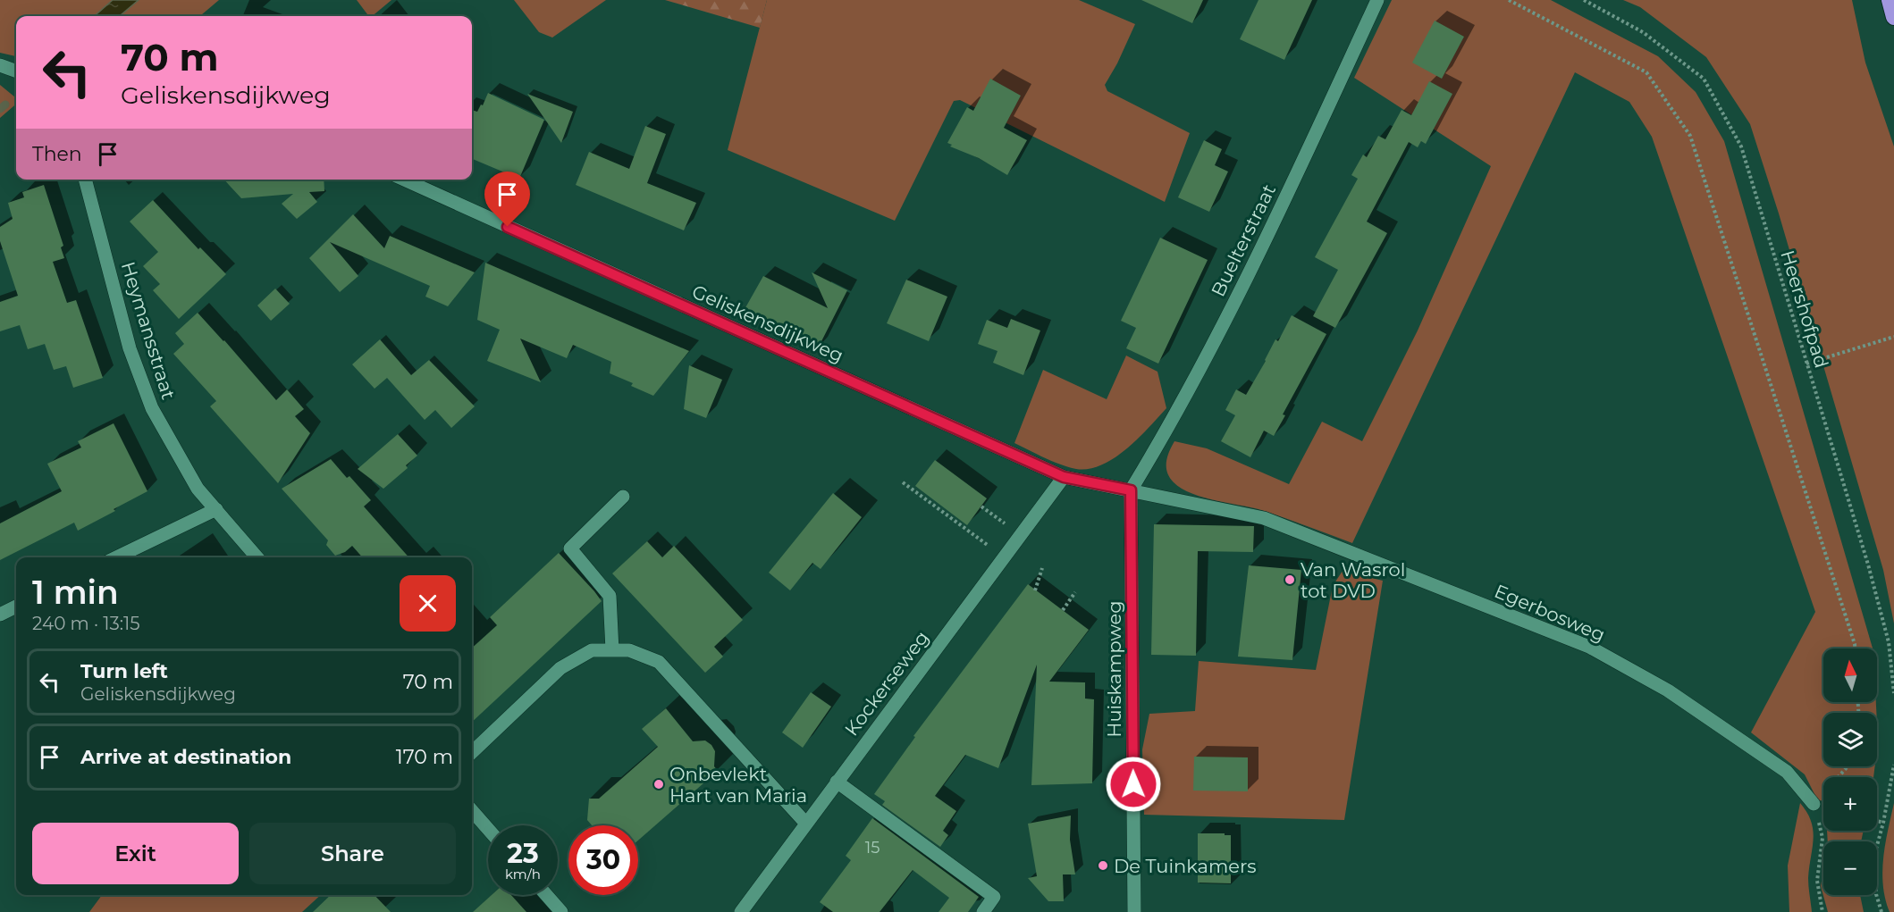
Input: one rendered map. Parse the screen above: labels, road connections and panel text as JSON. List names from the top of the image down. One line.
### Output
{"streets":{"street":["Buelterstraat","Geliskensdijkweg","Heymansstraat","Egerbosweg","Huiskampweg","Kockerseweg"],"path":["Heershofpad"]},"crossings":[["Buelterstraat","Geliskensdijkweg"],["Buelterstraat","Egerbosweg"],["Buelterstraat","Huiskampweg"],["Geliskensdijkweg","Egerbosweg"],["Geliskensdijkweg","Huiskampweg"],["Geliskensdijkweg","Kockerseweg"],["Egerbosweg","Huiskampweg"]],"places":["Van Wasrol tot DVD","Onbevlekt Hart van Maria","De Tuinkamers"],"house_numbers":["15"],"north":"top","page":{"turn":["70 m","Geliskensdijkweg"],"then":"Then","heading":["1 min","240 m · 13:15"],"map_buttons":["+","−"],"list":[{"name":"Turn left","note":"Geliskensdijkweg","value":"70 m"},{"name":"Arrive at destination","value":"170 m"}],"buttons":["Exit","Share"],"speed":"23 km/h","limit":"30"}}
